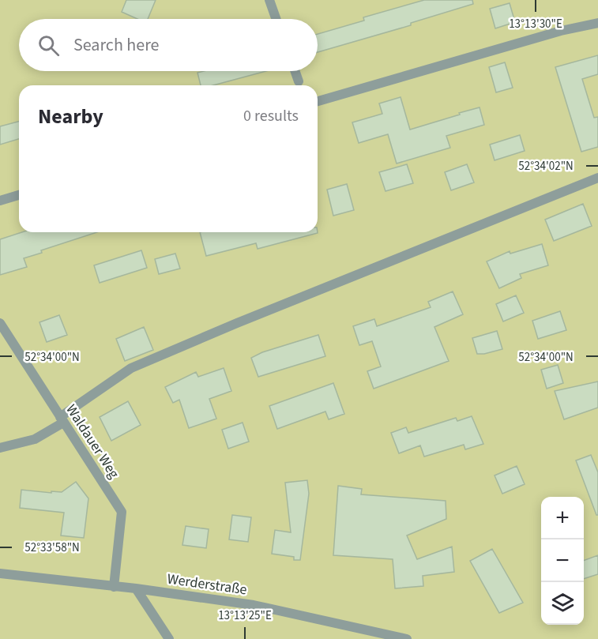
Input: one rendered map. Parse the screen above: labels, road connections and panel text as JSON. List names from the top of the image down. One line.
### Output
{"streets":{"lane":["Waldauer Weg","Werderstraße"]},"crossings":[["Waldauer Weg","Werderstraße"]],"page":{"search":"Search here","heading":["Nearby","0 results"],"map_buttons":["+","−"]},"coordinates":["13°13'30\"E","52°34'02\"N","52°34'00\"N","52°33'58\"N","13°13'25\"E"]}
